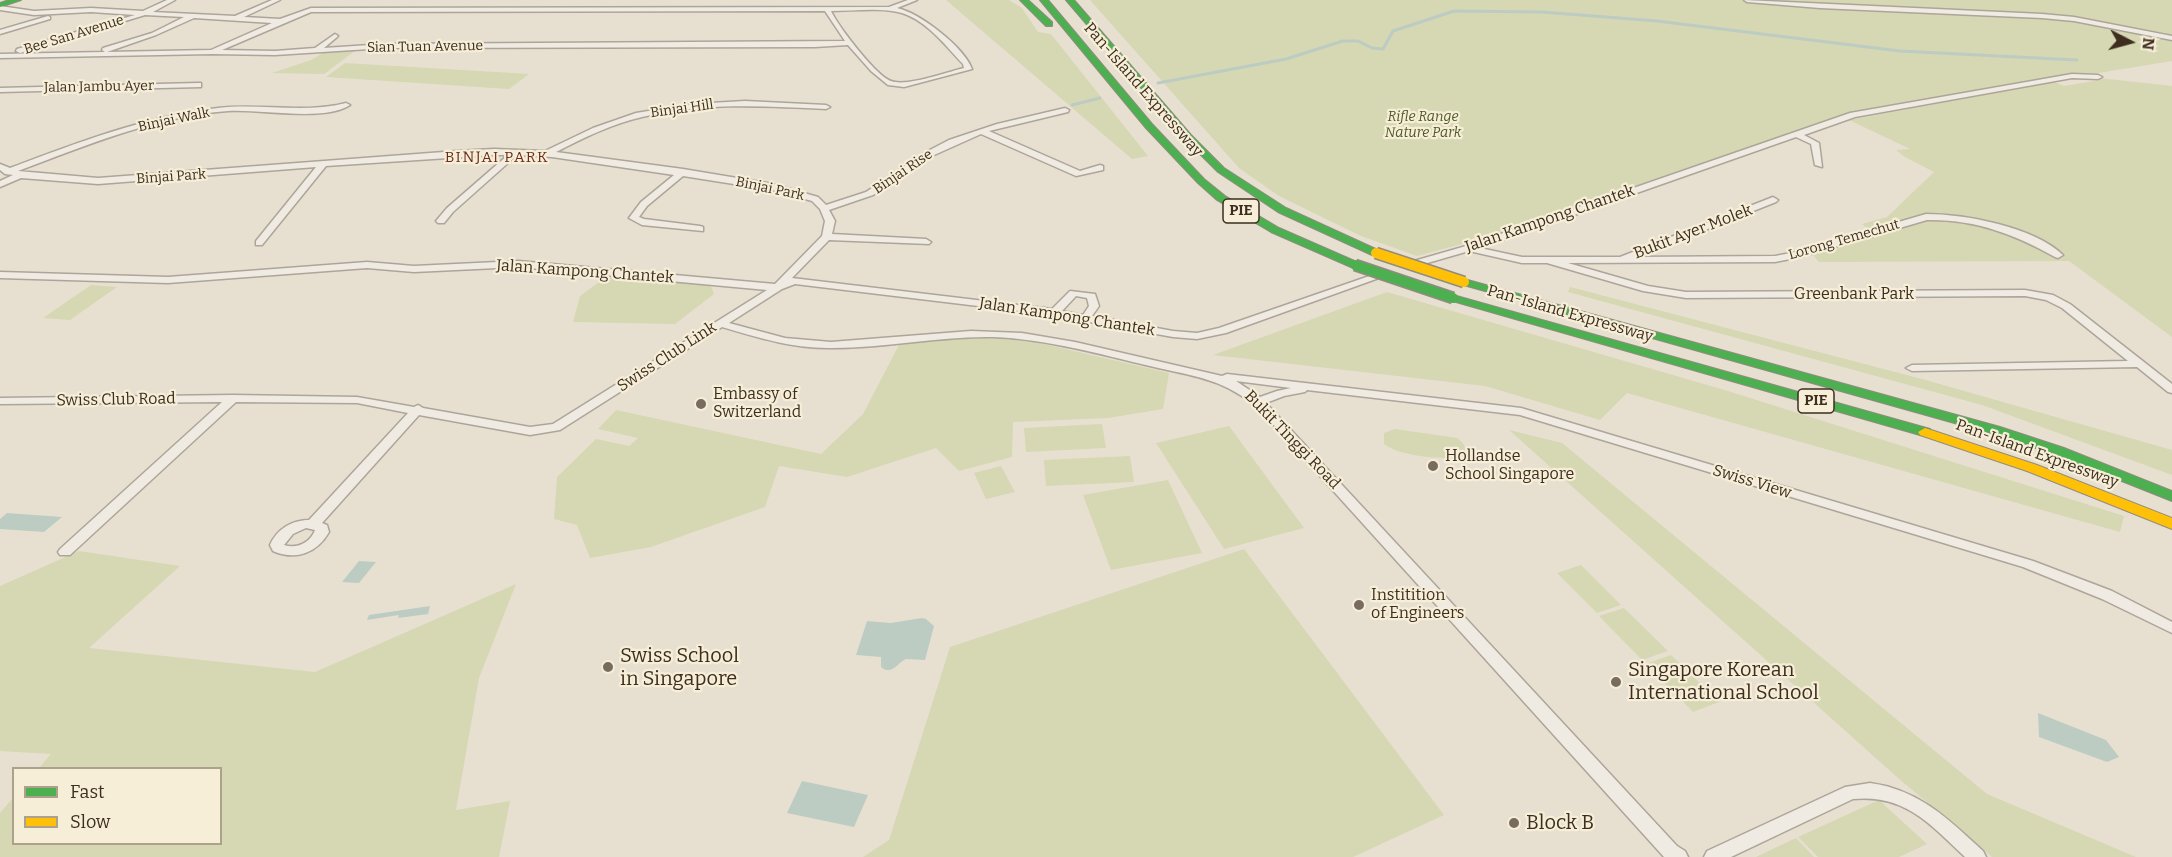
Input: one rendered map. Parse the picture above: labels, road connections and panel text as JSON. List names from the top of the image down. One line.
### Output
{"streets":{"highway":["Pan-Island Expressway","PIE"],"street":["Bee San Avenue","Sian Tuan Avenue","Jalan Jambu Ayer","Binjai Hill","Binjai Walk","Binjai Rise","Binjai Park","Jalan Kampong Chantek","Bukit Ayer Molek","Lorong Temechut","Greenbank Park","Swiss Club Link","Swiss Club Road","Bukit Tinggi Road","Swiss View"]},"crossings":[["Bee San Avenue","Sian Tuan Avenue"],["Binjai Hill","Binjai Park"],["Binjai Walk","Binjai Park"],["Binjai Rise","Binjai Park"],["Jalan Kampong Chantek","Bukit Ayer Molek"],["Jalan Kampong Chantek","Swiss Club Link"],["Bukit Ayer Molek","Lorong Temechut"],["Bukit Ayer Molek","Greenbank Park"],["Swiss Club Link","Swiss Club Road"],["Swiss Club Link","Bukit Tinggi Road"],["Bukit Tinggi Road","Swiss View"]],"districts":["BINJAI PARK"],"parks":["Rifle Range Nature Park"],"places":["Embassy of Switzerland","Hollandse School Singapore","Institition of Engineers","Swiss School in Singapore","Singapore Korean International School","Block B"],"legend":["Fast","Slow"],"north":"right"}
